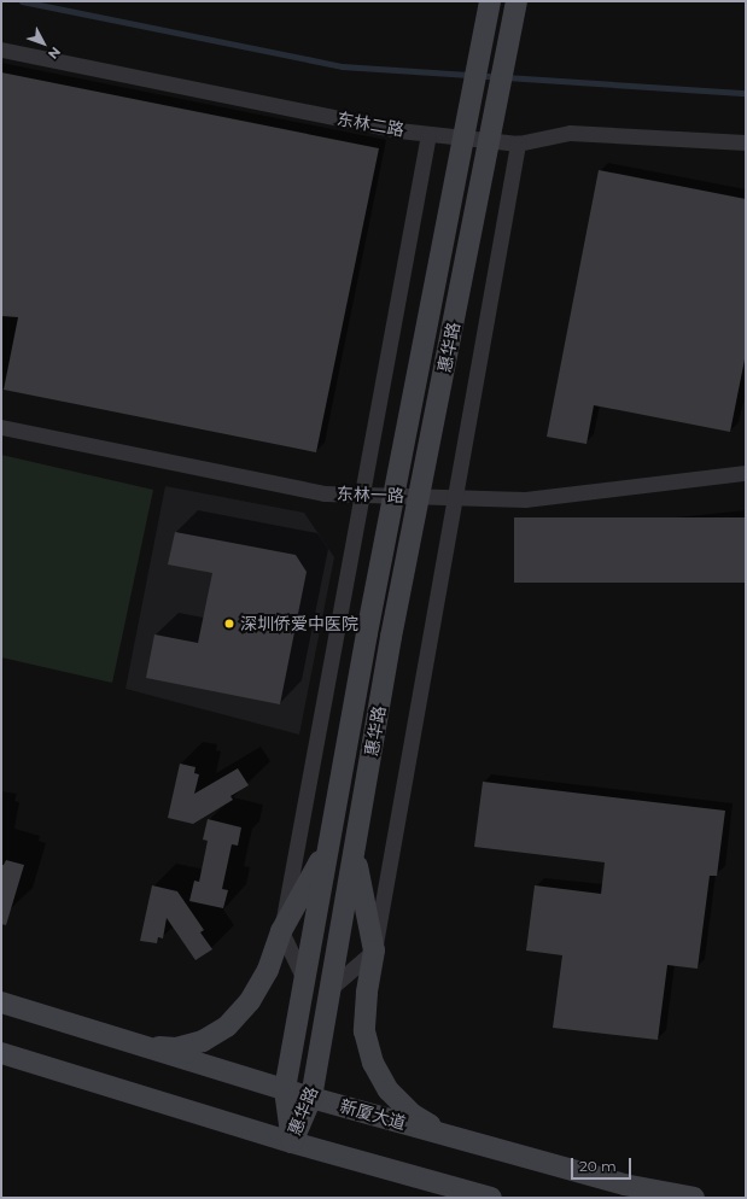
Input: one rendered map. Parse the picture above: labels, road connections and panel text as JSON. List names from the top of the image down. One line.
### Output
{"streets":{"main road":["惠华路","新厦大道"],"street":["东林二路","东林一路"]},"crossings":[["惠华路","新厦大道"]],"places":["深圳侨爱中医院"],"scale_bar":"20 m","north":"bottom right"}
